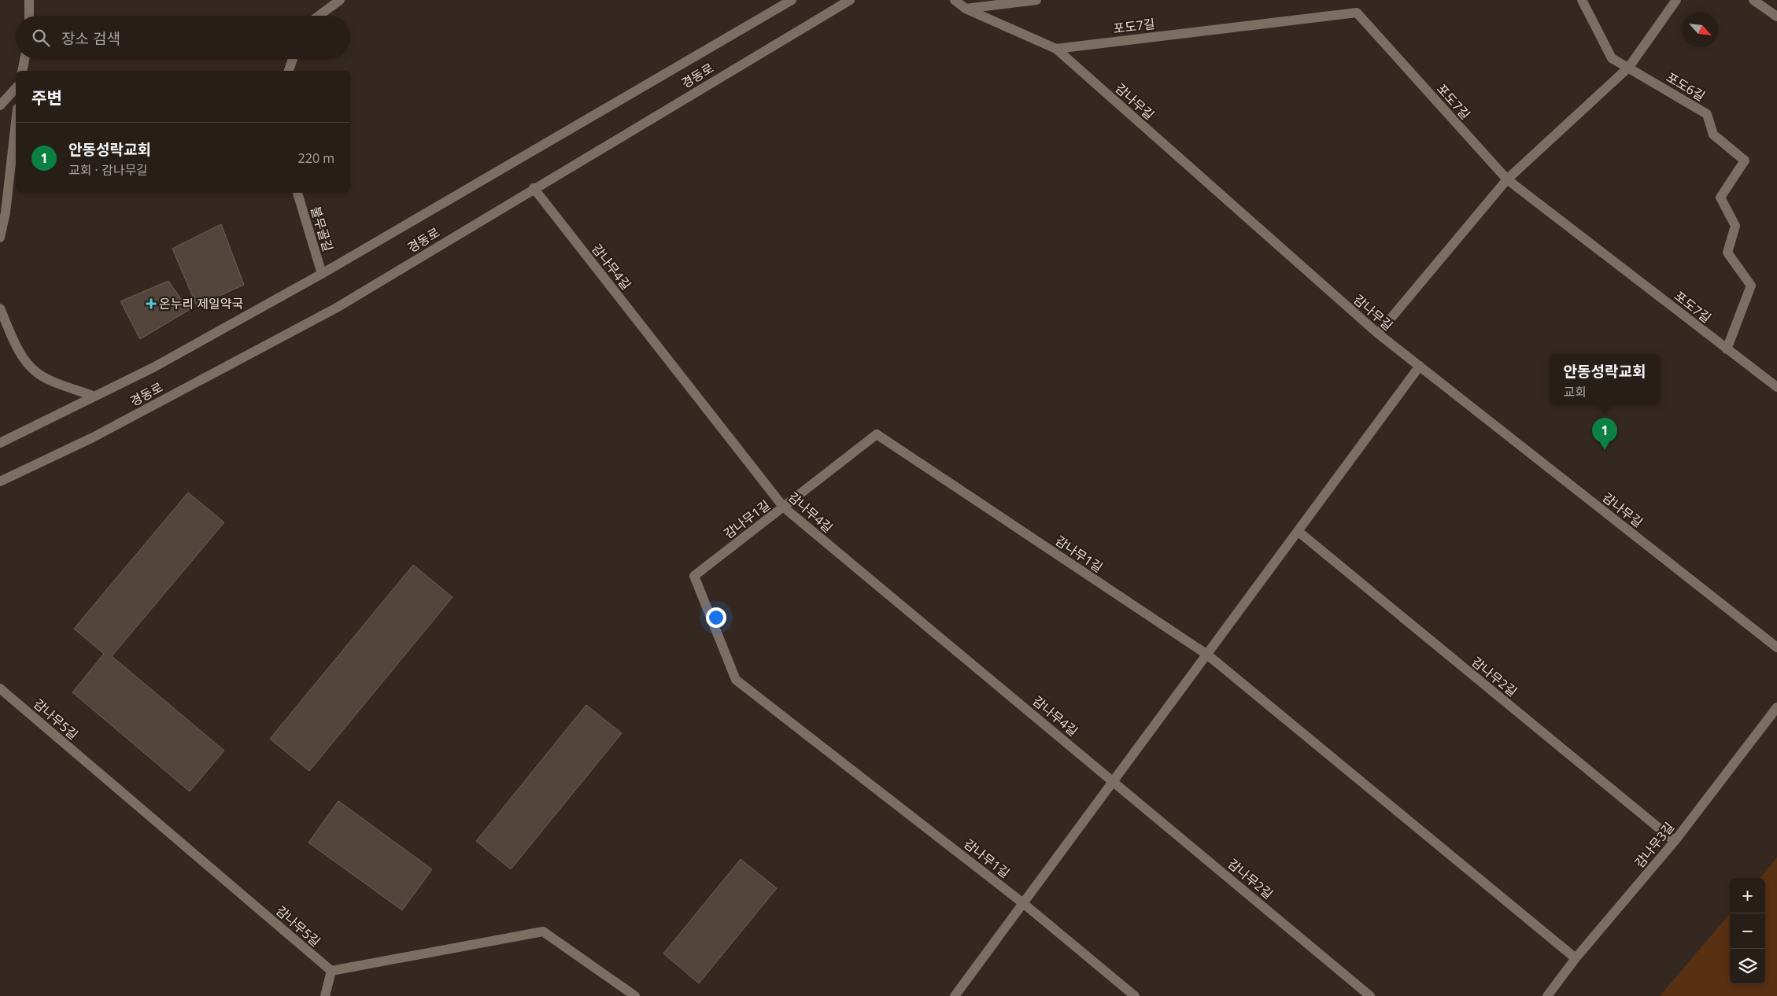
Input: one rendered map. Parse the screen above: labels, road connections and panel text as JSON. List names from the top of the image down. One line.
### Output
{"streets":{"street":["포도7길","경동로","포도6길","감나무길","불무골길","감나무4길","감나무1길","감나무2길","감나무5길","감나무3길"]},"crossings":[["포도7길","포도6길"],["포도7길","감나무길"],["경동로","불무골길"],["경동로","감나무4길"],["감나무4길","감나무1길"],["감나무4길","감나무2길"],["감나무2길","감나무3길"]],"places":{"health":["온누리 제일약국"]},"north":"bottom right","page":{"search":"장소 검색","heading":"주변","list":[{"mark":"1","name":"안동성락교회","note":"교회 · 감나무길","value":"220 m"}],"popup":["안동성락교회","교회"],"pins":"1","map_buttons":["+","−"]}}
